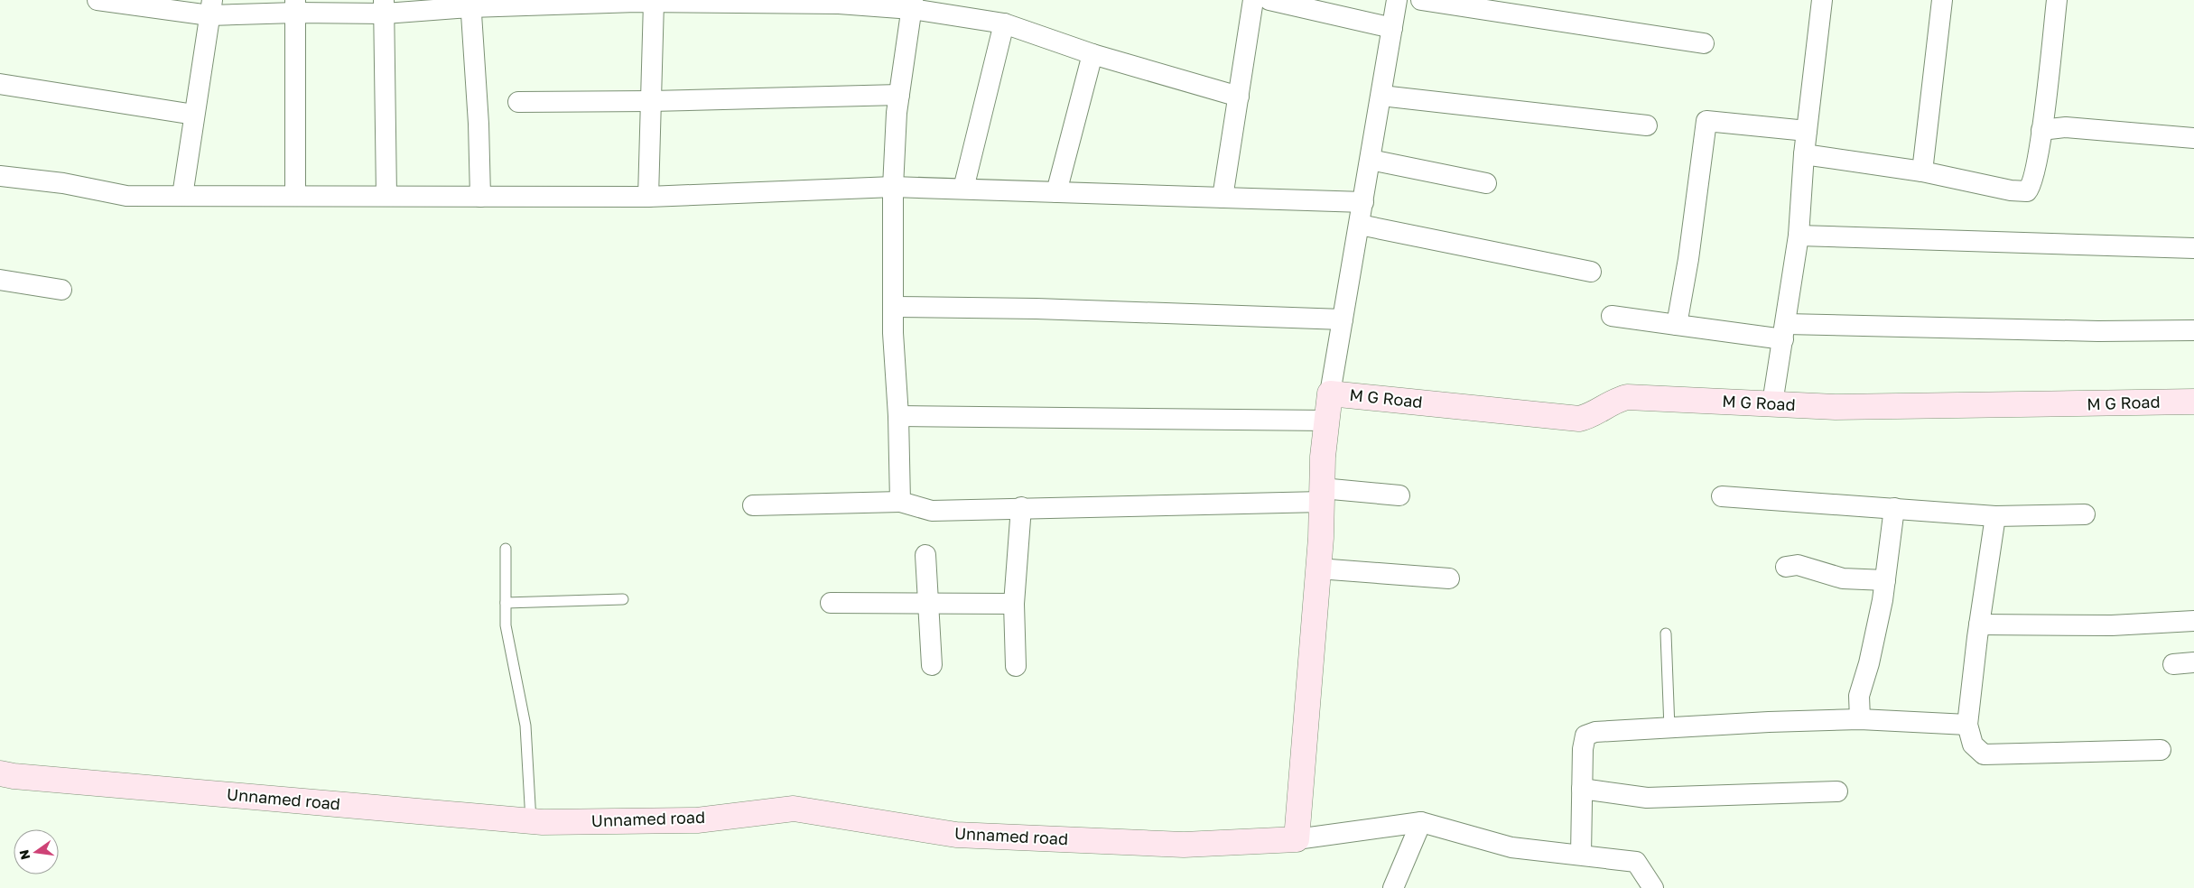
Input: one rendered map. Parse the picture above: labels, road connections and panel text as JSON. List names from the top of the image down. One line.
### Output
{"streets":{"street":["M G Road","Unnamed road"]},"north":"left"}
